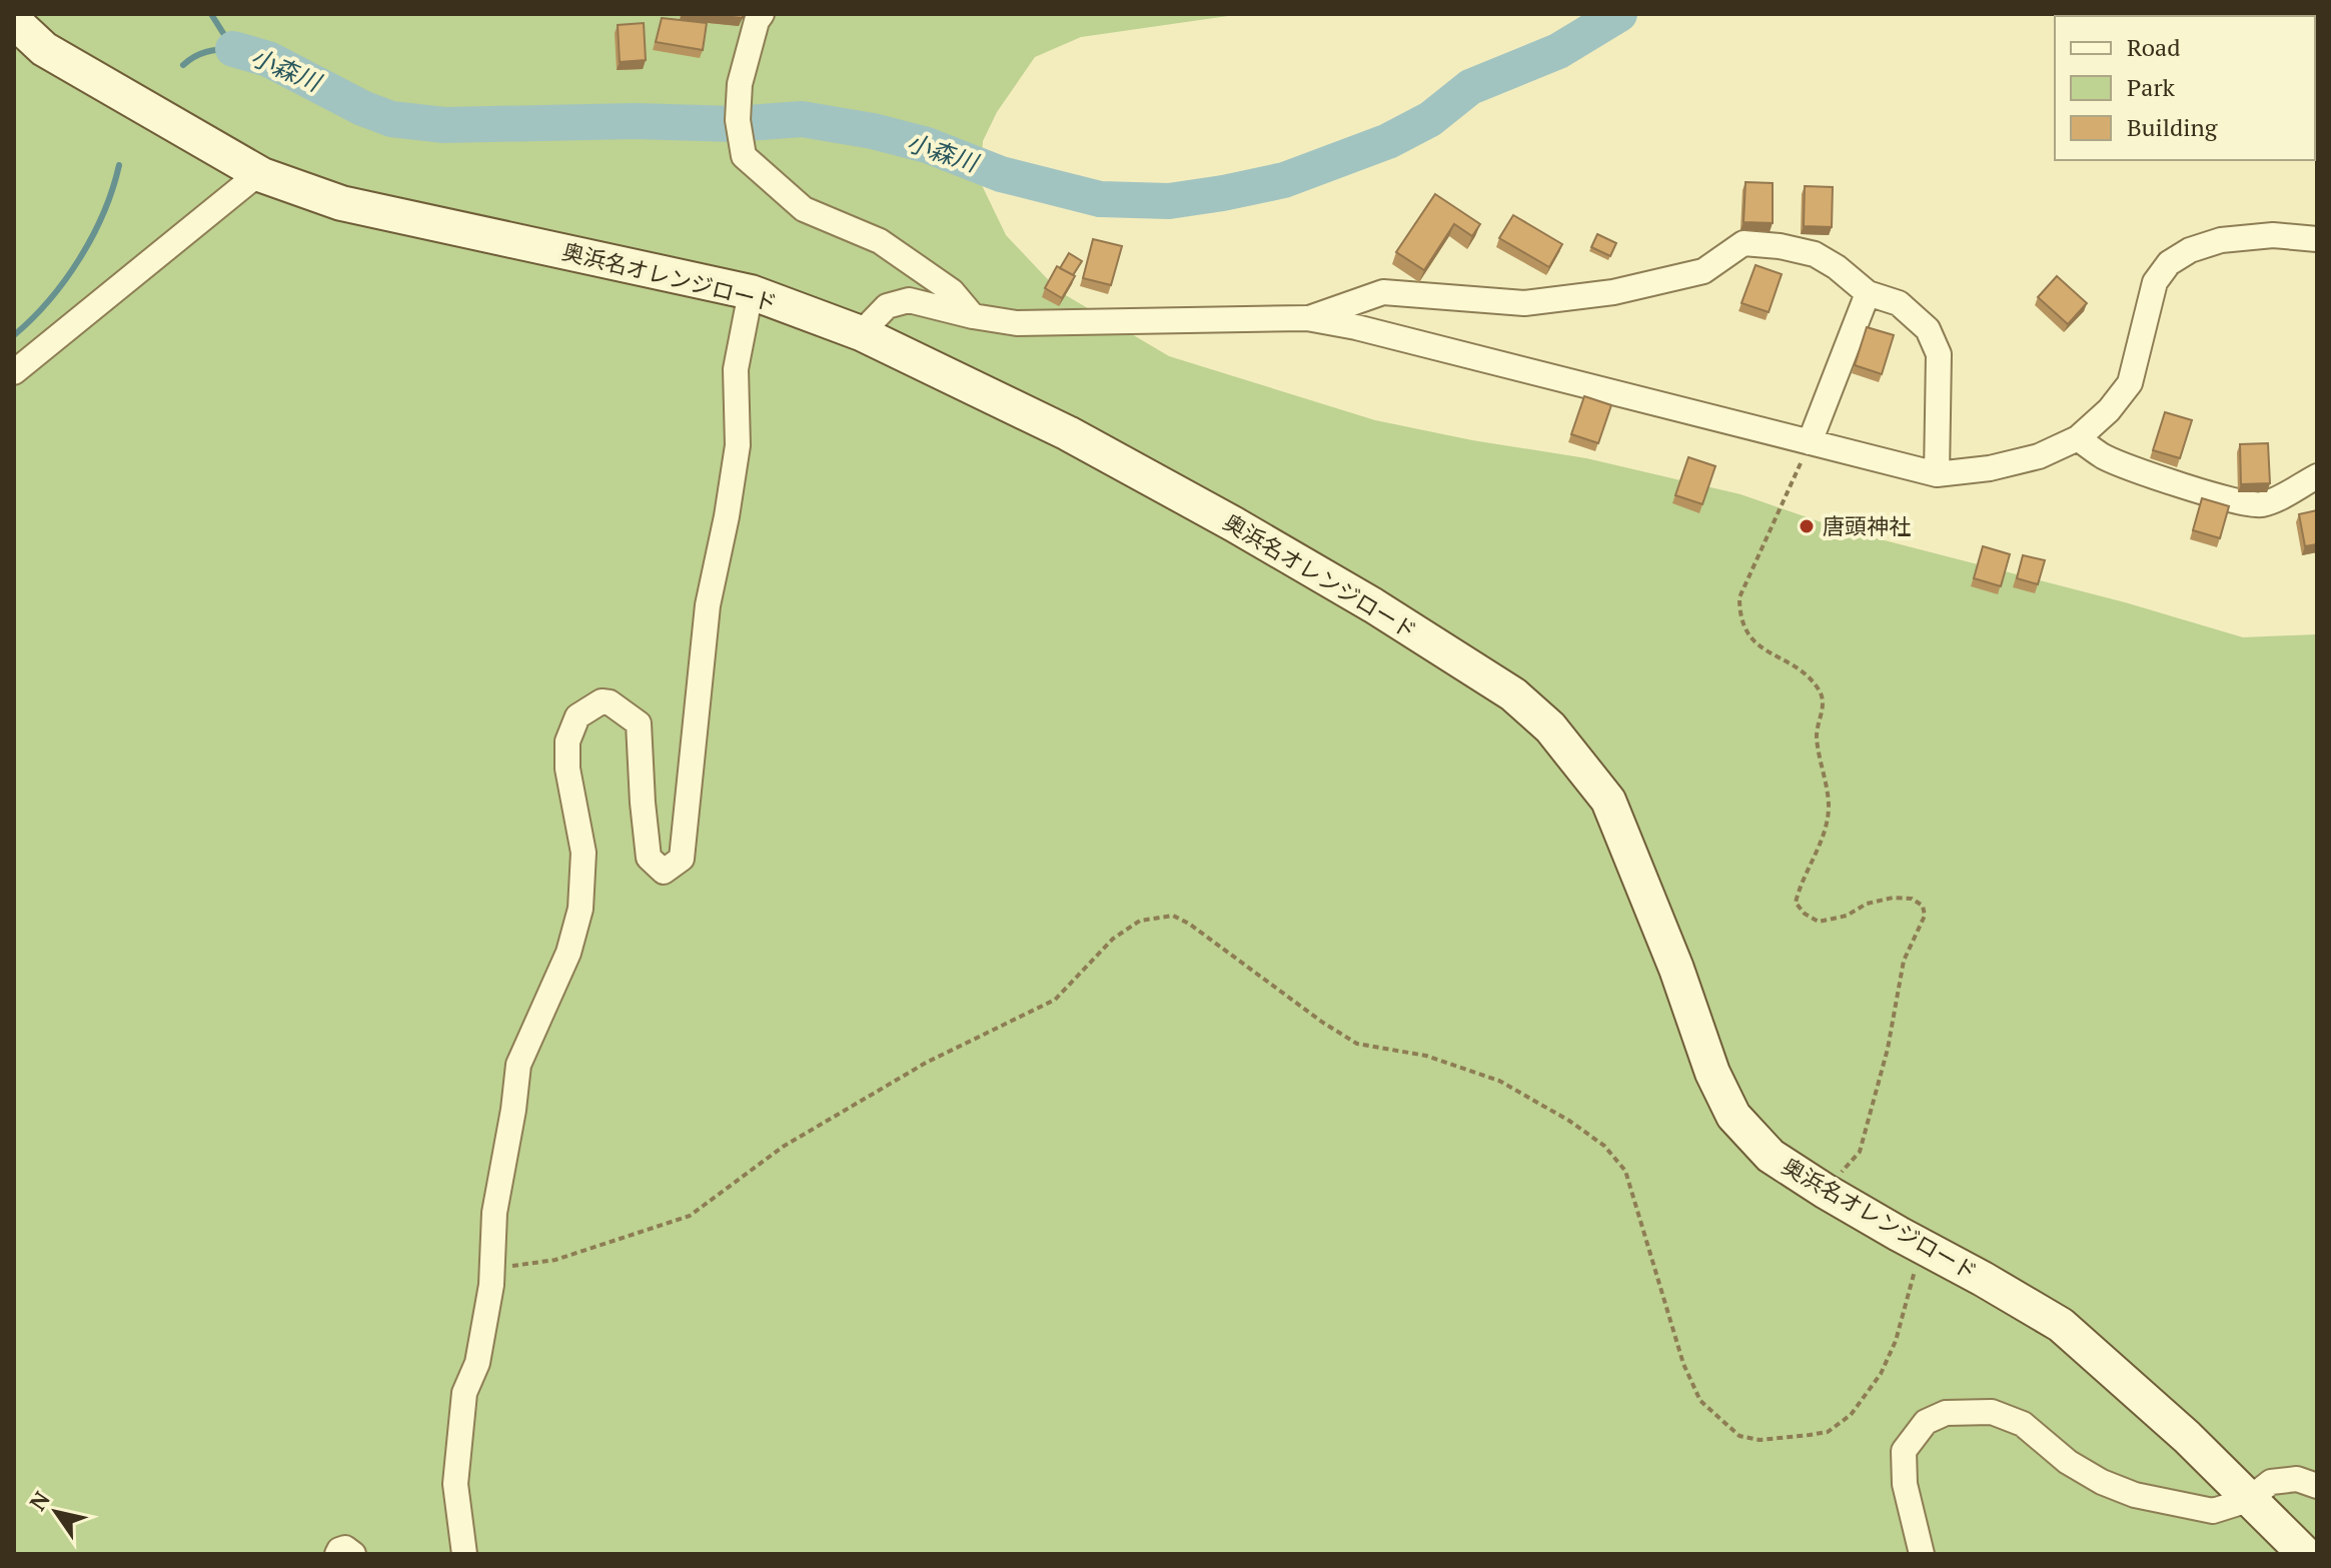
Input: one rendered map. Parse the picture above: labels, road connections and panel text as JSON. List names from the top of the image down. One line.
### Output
{"streets":{"street":["奥浜名オレンジロード"]},"water":["小森川"],"places":["唐頭神社"],"legend":["Road","Park","Building"],"north":"top left"}
